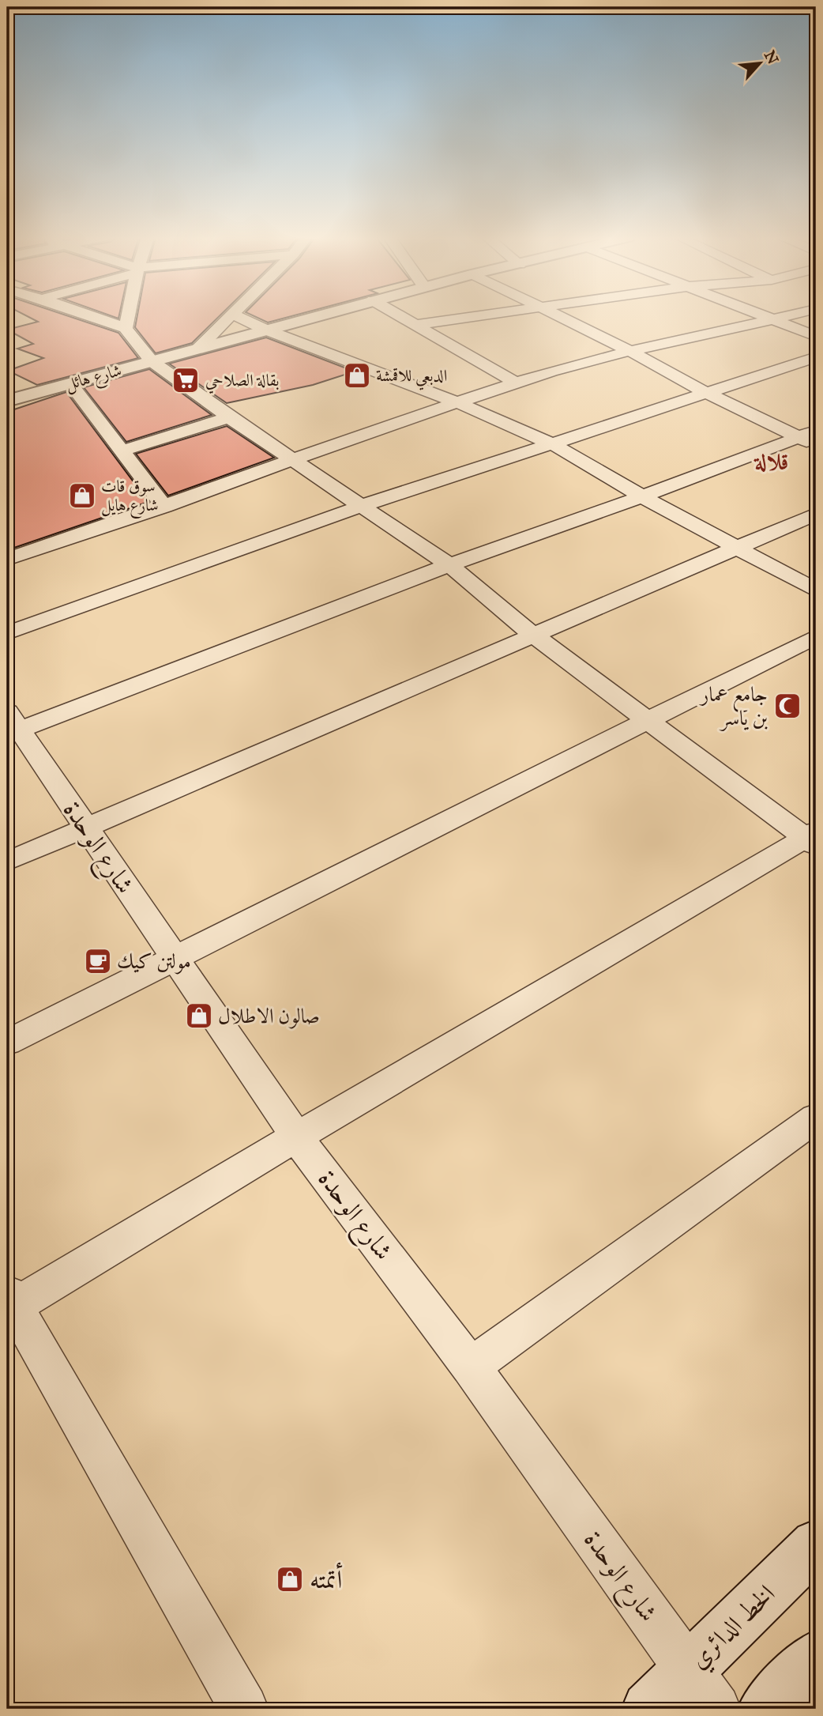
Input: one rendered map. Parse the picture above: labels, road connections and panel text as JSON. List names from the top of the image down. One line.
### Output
{"streets":{"street":["شارع هائل","شارع الوحدة","الخط الدائري"]},"crossings":[["شارع الوحدة","الخط الدائري"]],"districts":["قلالة"],"places":{"shop":["الدبعي للاقمشة","سوق قات شارع هايل","صالون الاطلال","أتمته"],"supermarket":["بقالة الصلاحي"],"mosque":["جامع عمار بن ياسر"],"cafe":["مولتن كيك"]},"north":"top right"}
